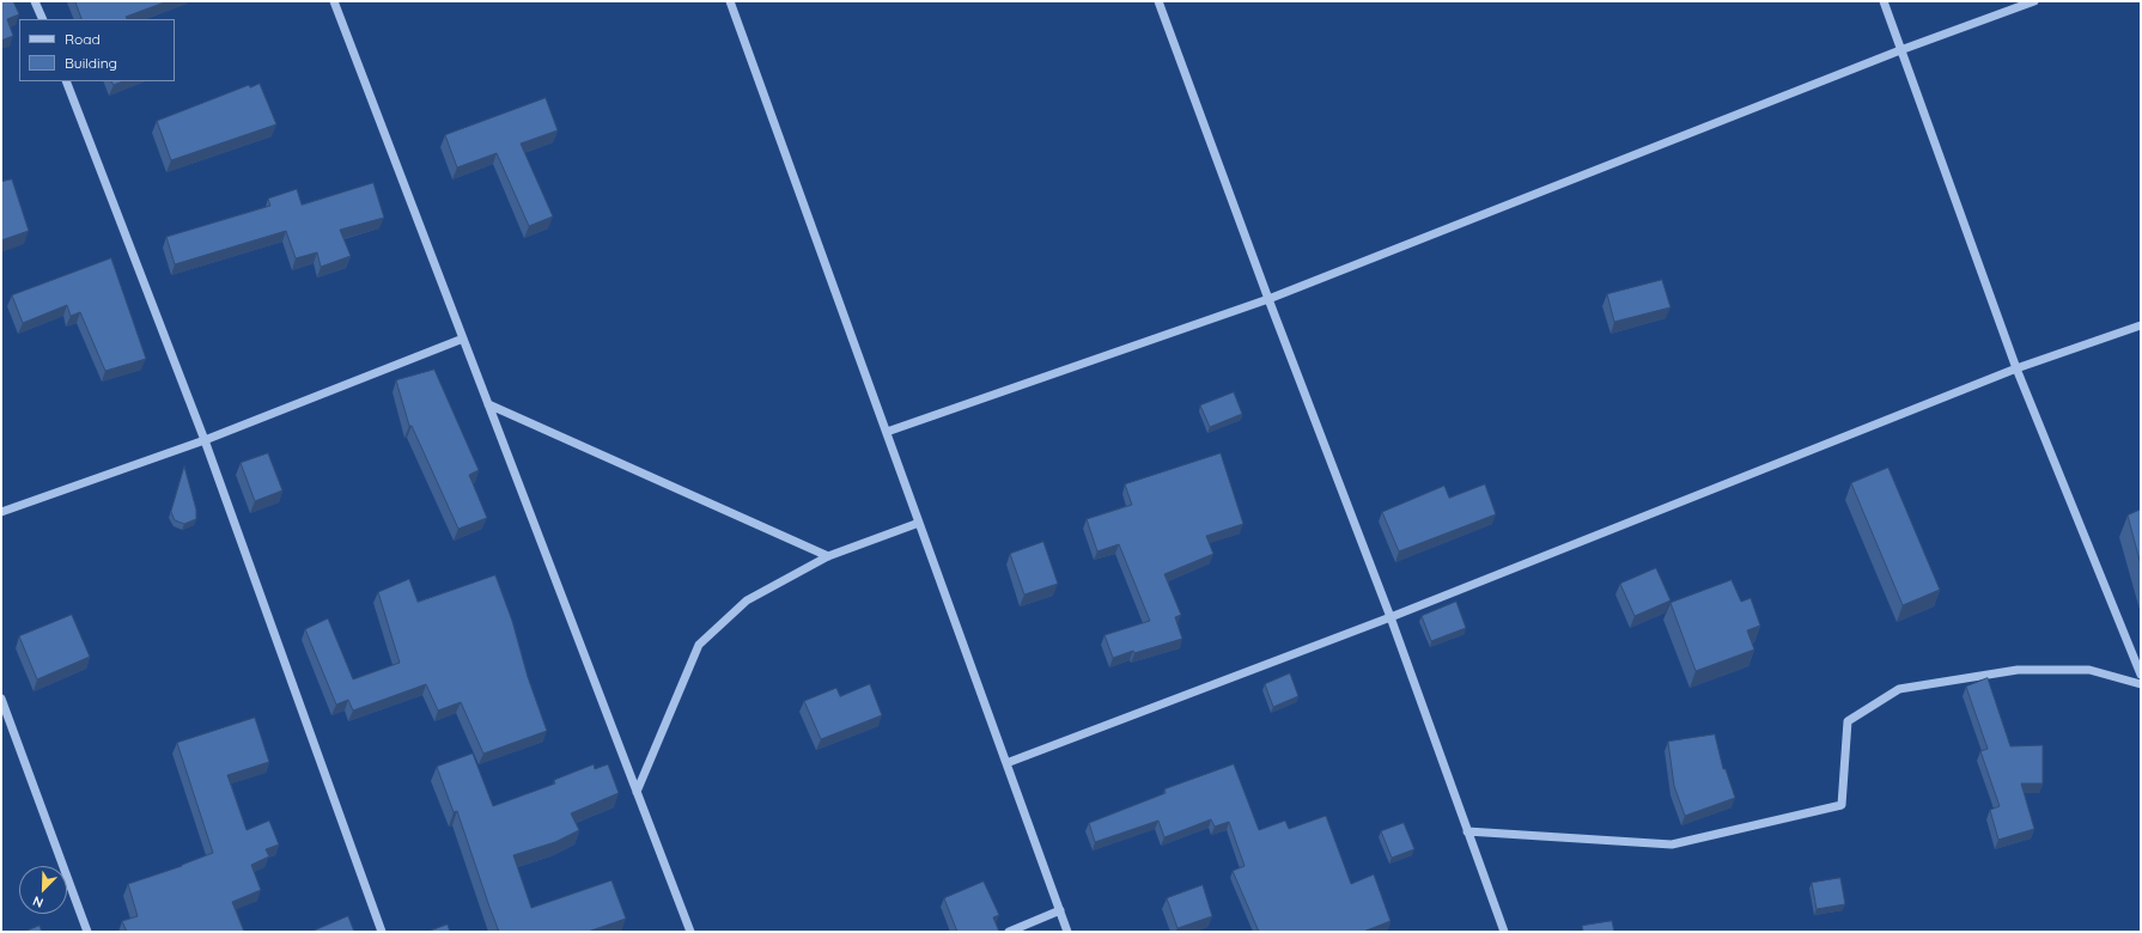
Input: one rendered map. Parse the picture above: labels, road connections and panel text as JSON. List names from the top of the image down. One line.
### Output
{"legend":["Road","Building"],"north":"bottom left"}
